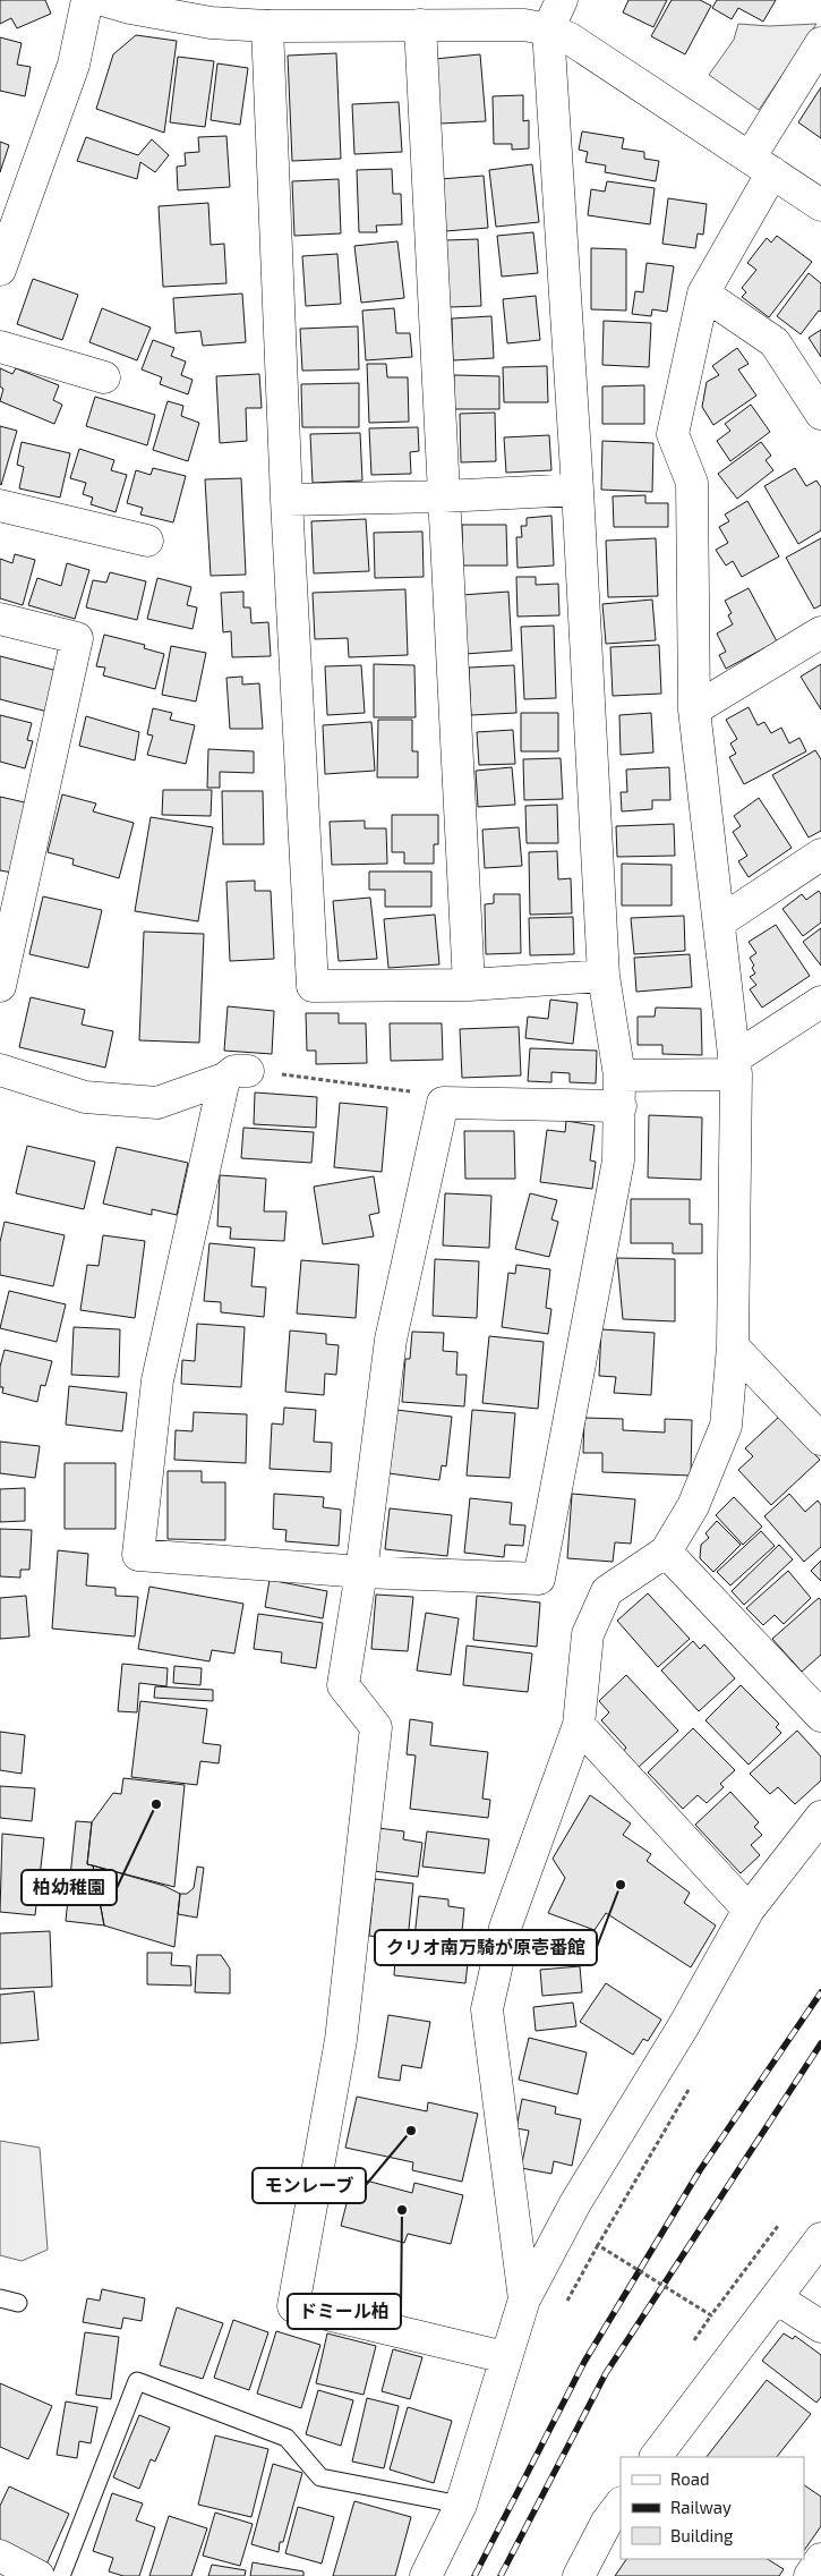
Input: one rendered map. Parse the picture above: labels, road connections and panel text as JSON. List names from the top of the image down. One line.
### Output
{"places":["柏幼稚園","クリオ南万騎が原壱番館","モンレーブ","ドミール柏"],"legend":["Road","Railway","Building"]}
